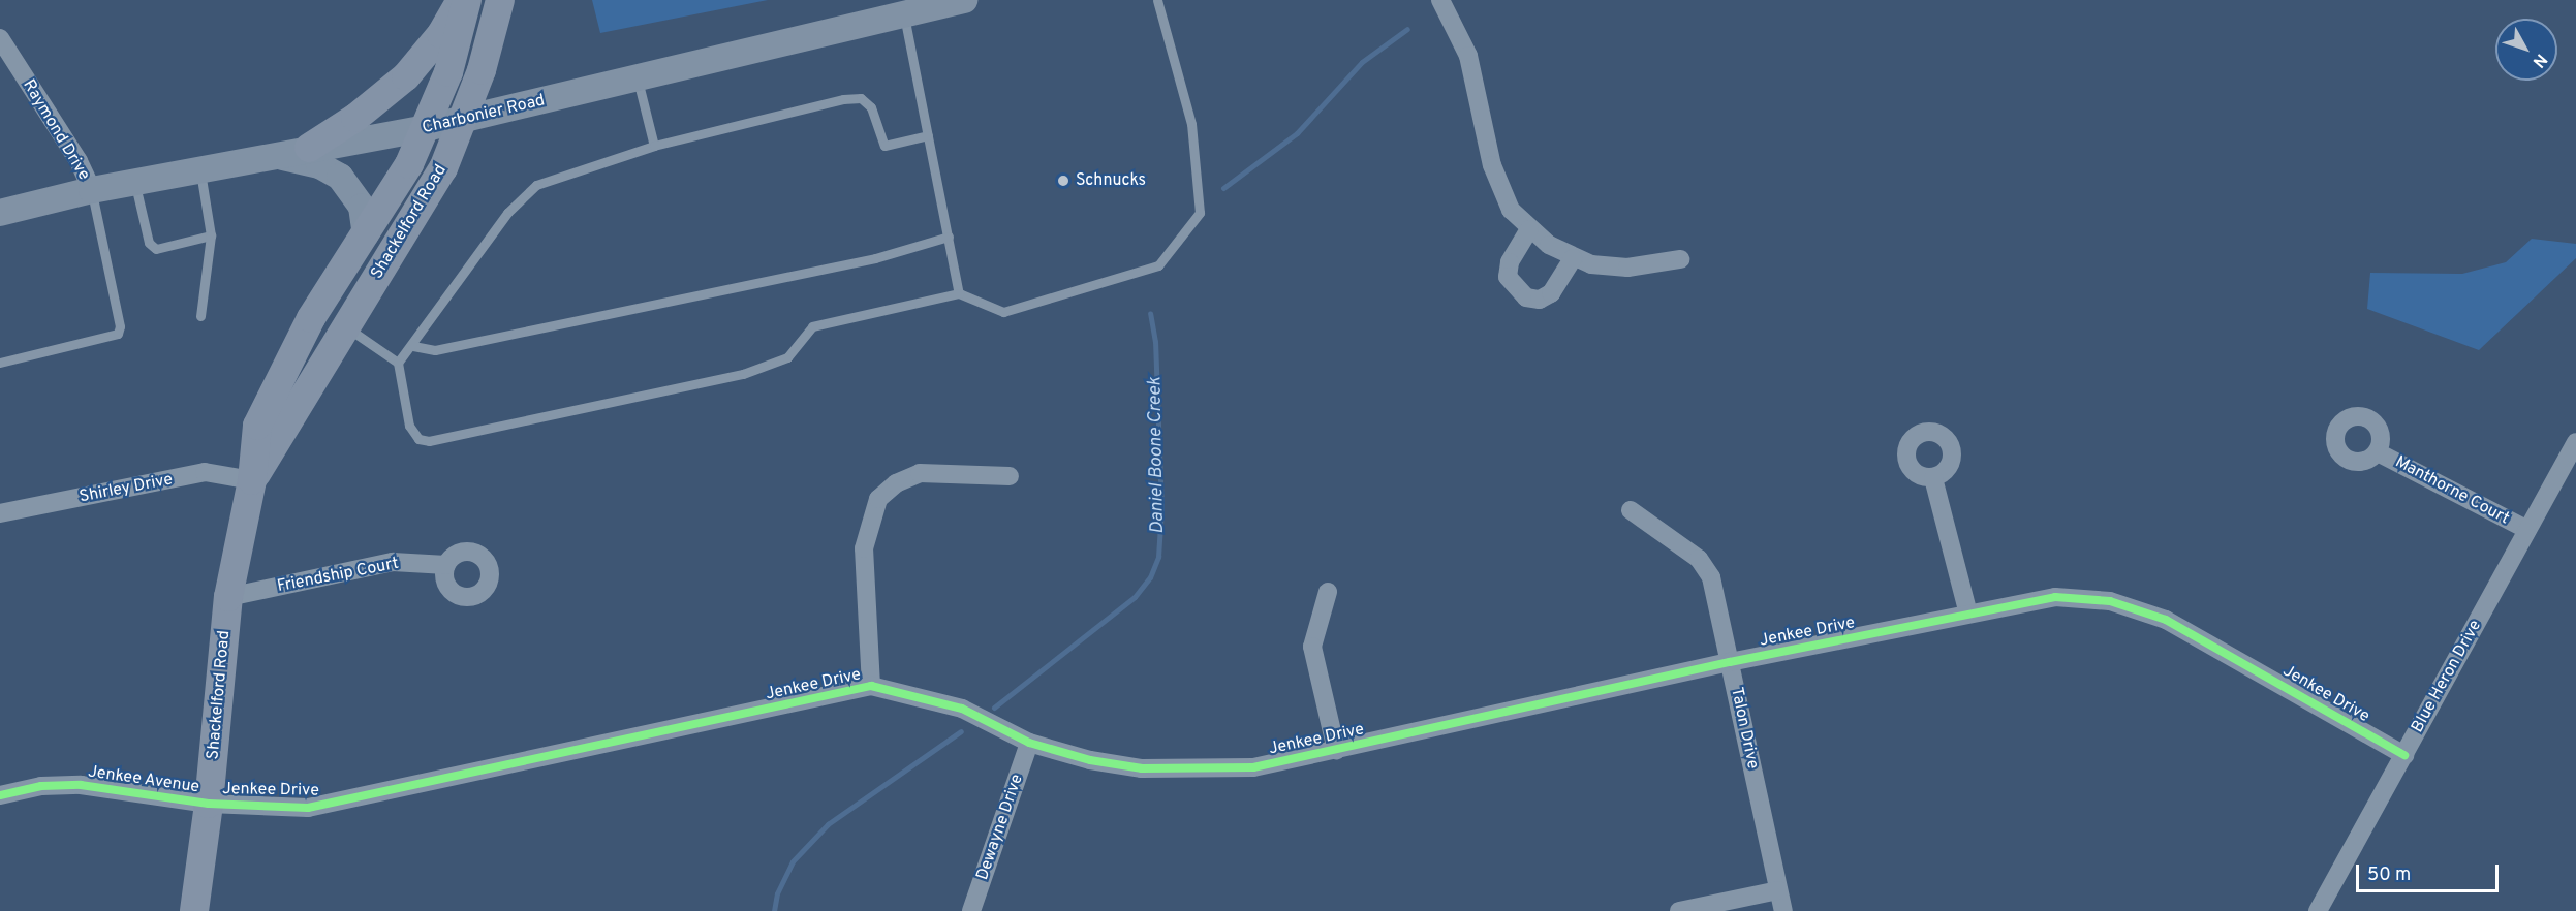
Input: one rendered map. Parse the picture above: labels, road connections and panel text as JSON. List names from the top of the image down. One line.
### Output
{"streets":{"main road":["Charbonier Road","Shackelford Road"],"street":["Raymond Drive","Shirley Drive","Manthorne Court","Friendship Court","Jenkee Drive","Blue Heron Drive","Talon Drive","Jenkee Avenue","Dewayne Drive"]},"crossings":[["Charbonier Road","Raymond Drive"],["Charbonier Road","Shackelford Road"],["Shackelford Road","Shirley Drive"],["Shackelford Road","Friendship Court"],["Shackelford Road","Jenkee Drive"],["Shackelford Road","Jenkee Avenue"],["Manthorne Court","Blue Heron Drive"],["Jenkee Drive","Blue Heron Drive"],["Jenkee Drive","Talon Drive"],["Jenkee Drive","Jenkee Avenue"],["Jenkee Drive","Dewayne Drive"]],"water":["Daniel Boone Creek"],"places":["Schnucks"],"scale_bar":"50 m","north":"bottom right"}
